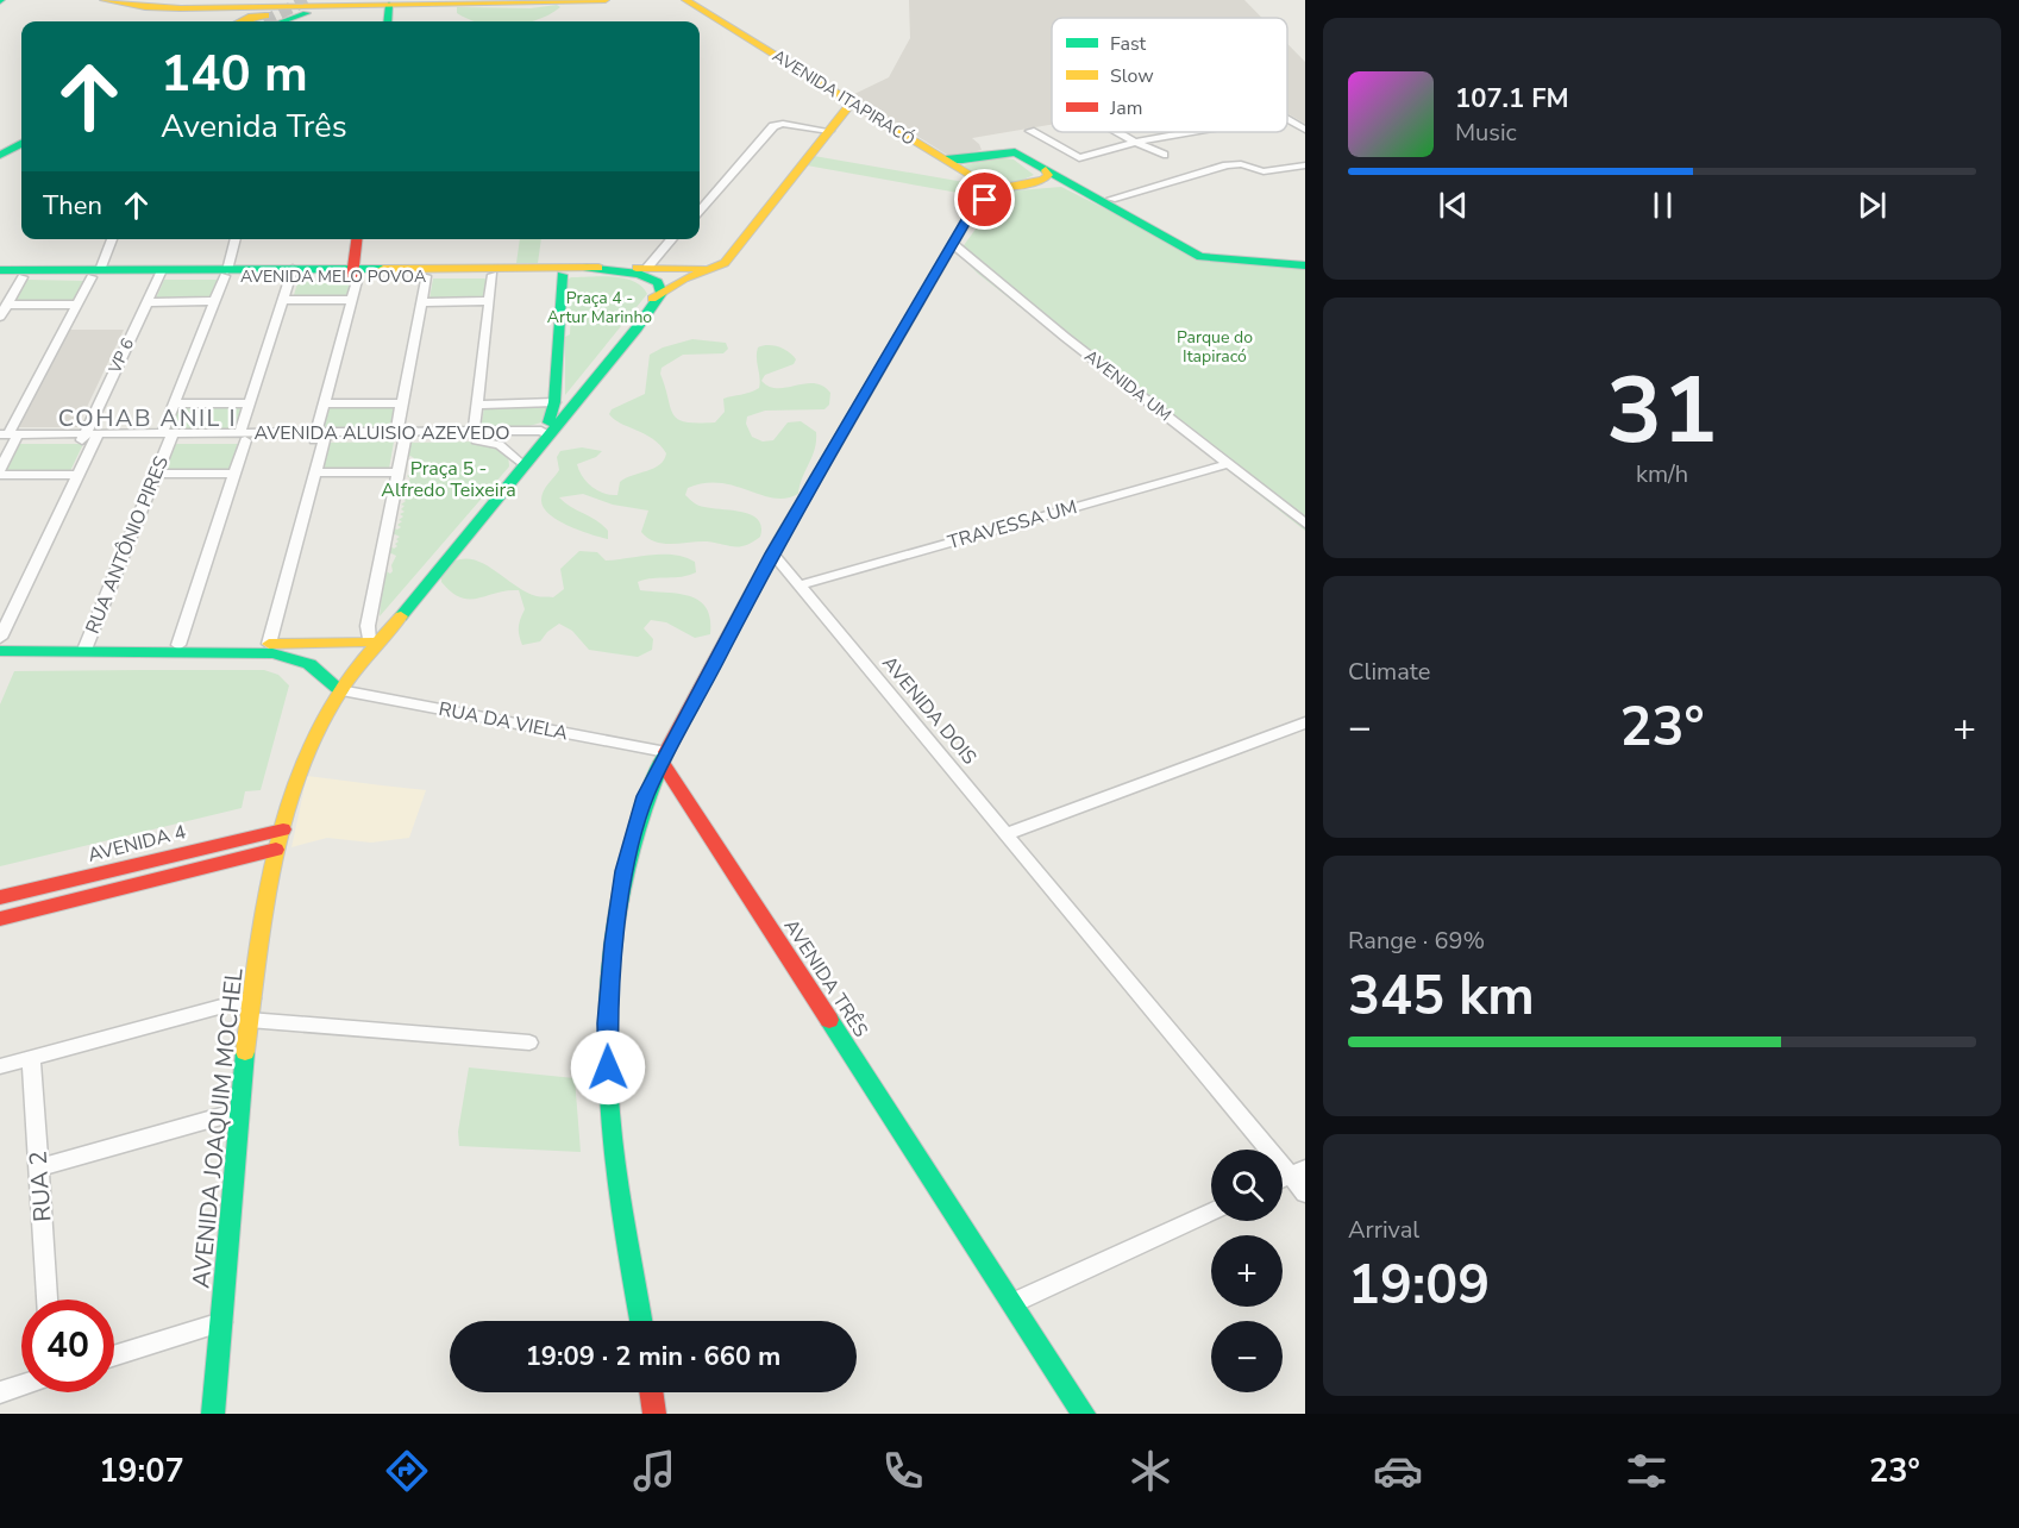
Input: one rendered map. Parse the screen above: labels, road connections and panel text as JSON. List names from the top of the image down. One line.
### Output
{"streets":{"main road":["AVENIDA ITAPIRACÓ","AVENIDA MELO POVOA","AVENIDA 4","AVENIDA TRÊS","AVENIDA JOAQUIM MOCHEL"],"street":["VP 6","AVENIDA UM","AVENIDA ALUISIO AZEVEDO","TRAVESSA UM","RUA ANTÔNIO PIRES","AVENIDA DOIS","RUA DA VIELA","RUA 2"]},"crossings":[["AVENIDA ITAPIRACÓ","AVENIDA JOAQUIM MOCHEL"],["AVENIDA MELO POVOA","VP 6"],["AVENIDA MELO POVOA","RUA ANTÔNIO PIRES"],["AVENIDA MELO POVOA","AVENIDA JOAQUIM MOCHEL"],["VP 6","AVENIDA ALUISIO AZEVEDO"],["AVENIDA UM","TRAVESSA UM"],["AVENIDA ALUISIO AZEVEDO","RUA ANTÔNIO PIRES"],["AVENIDA ALUISIO AZEVEDO","AVENIDA JOAQUIM MOCHEL"],["TRAVESSA UM","AVENIDA DOIS"],["RUA DA VIELA","AVENIDA TRÊS"],["RUA DA VIELA","AVENIDA JOAQUIM MOCHEL"],["AVENIDA 4","AVENIDA JOAQUIM MOCHEL"]],"districts":["COHAB ANIL I"],"parks":["Praça 4 - Artur Marinho","Parque do Itapiracó","Praça 5 - Alfredo Teixeira"],"legend":["Fast","Slow","Jam"],"page":{"turn":["140 m","Avenida Três"],"song":["107.1 FM","Music"],"then":"Then","tile":[["31","km/h"],"Climate",["Range · 69%","345 km"],["Arrival","19:09"]],"heat":["−","23°","+"],"map_buttons":["+","−"],"limit":"40","trip":"19:09 · 2 min · 660 m","tabs":["19:07","23°"]}}
